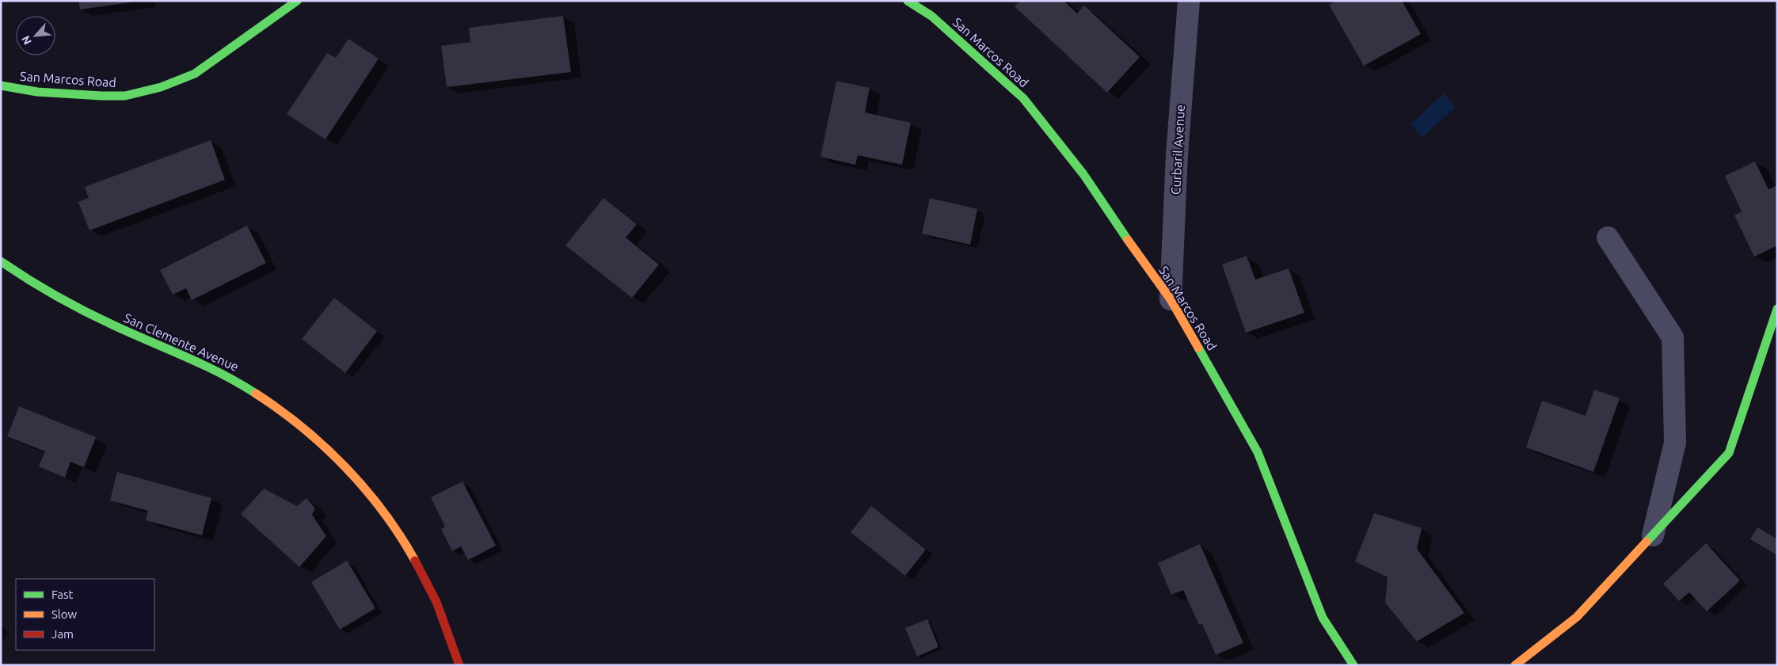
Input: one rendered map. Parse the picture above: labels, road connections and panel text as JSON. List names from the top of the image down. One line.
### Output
{"streets":{"street":["San Marcos Road","Curbaril Avenue","San Clemente Avenue"]},"crossings":[["San Marcos Road","Curbaril Avenue"]],"legend":["Fast","Slow","Jam"],"north":"bottom left"}
